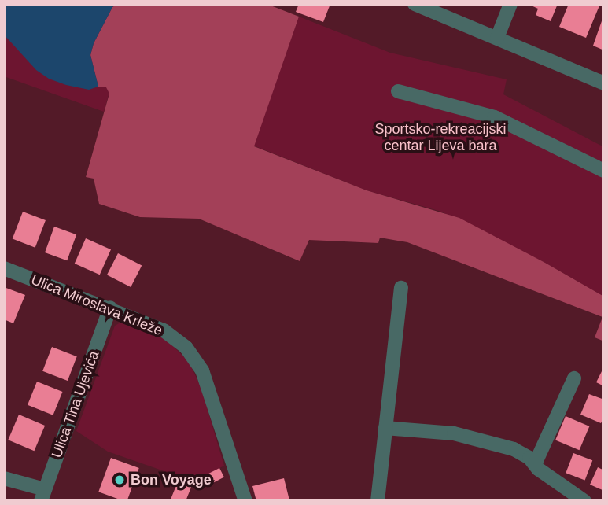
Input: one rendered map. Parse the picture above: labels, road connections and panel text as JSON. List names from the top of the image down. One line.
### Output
{"streets":{"street":["Ulica Miroslava Krleže","Ulica Tina Ujevića"]},"crossings":[["Ulica Miroslava Krleže","Ulica Tina Ujevića"]],"parks":["Sportsko-rekreacijski centar Lijeva bara"],"places":["Bon Voyage"]}
